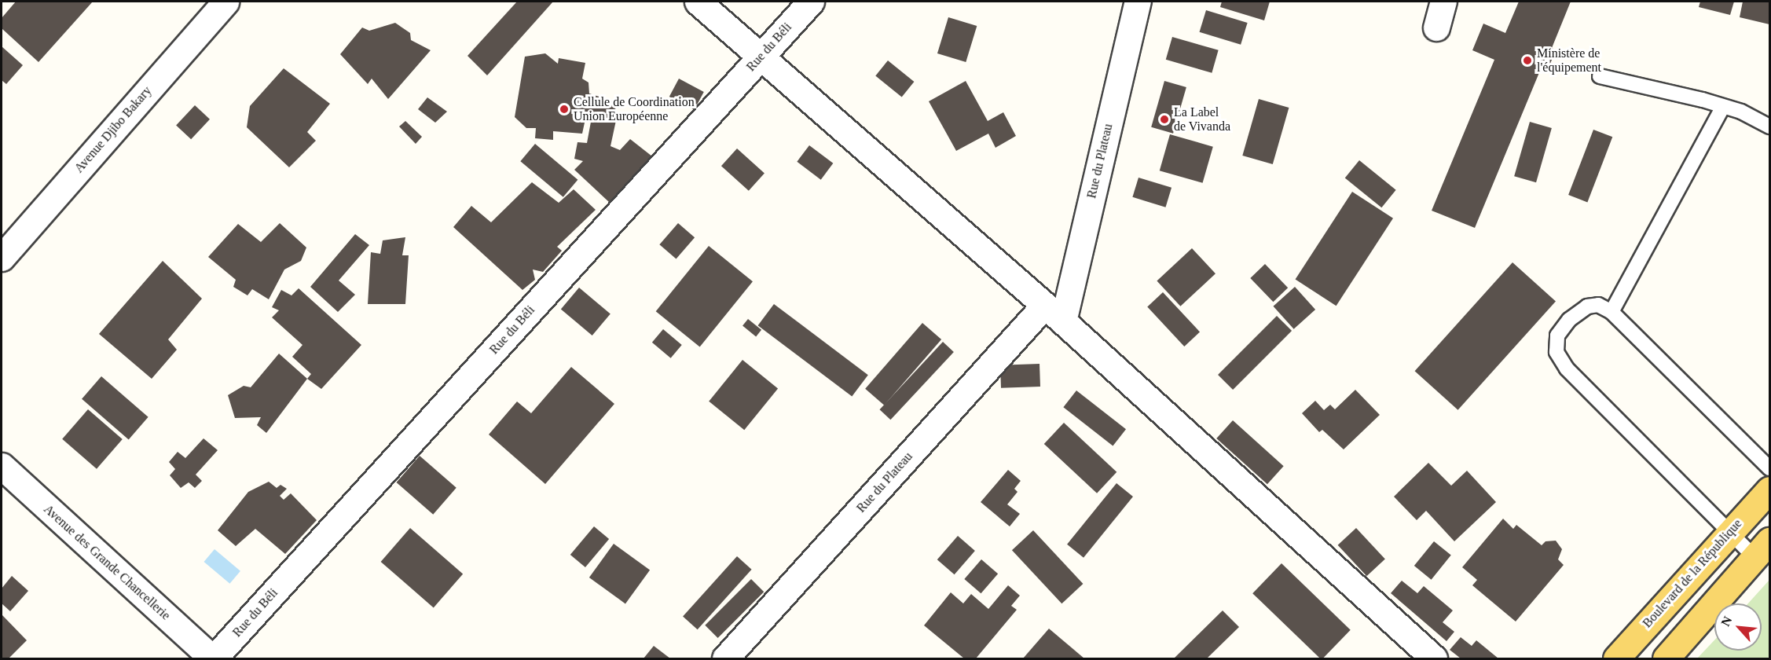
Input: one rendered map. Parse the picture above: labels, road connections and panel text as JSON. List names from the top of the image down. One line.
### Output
{"streets":{"main road":["Boulevard de la République"],"street":["Rue du Béli","Avenue Djibo Bakary","Rue du Plateau","Avenue des Grande Chancellerie"]},"crossings":[["Rue du Béli","Avenue des Grande Chancellerie"]],"places":["Ministère de l'équipement","Cellule de Coordination Union Européenne","La Label de Vivanda"],"north":"top left"}
